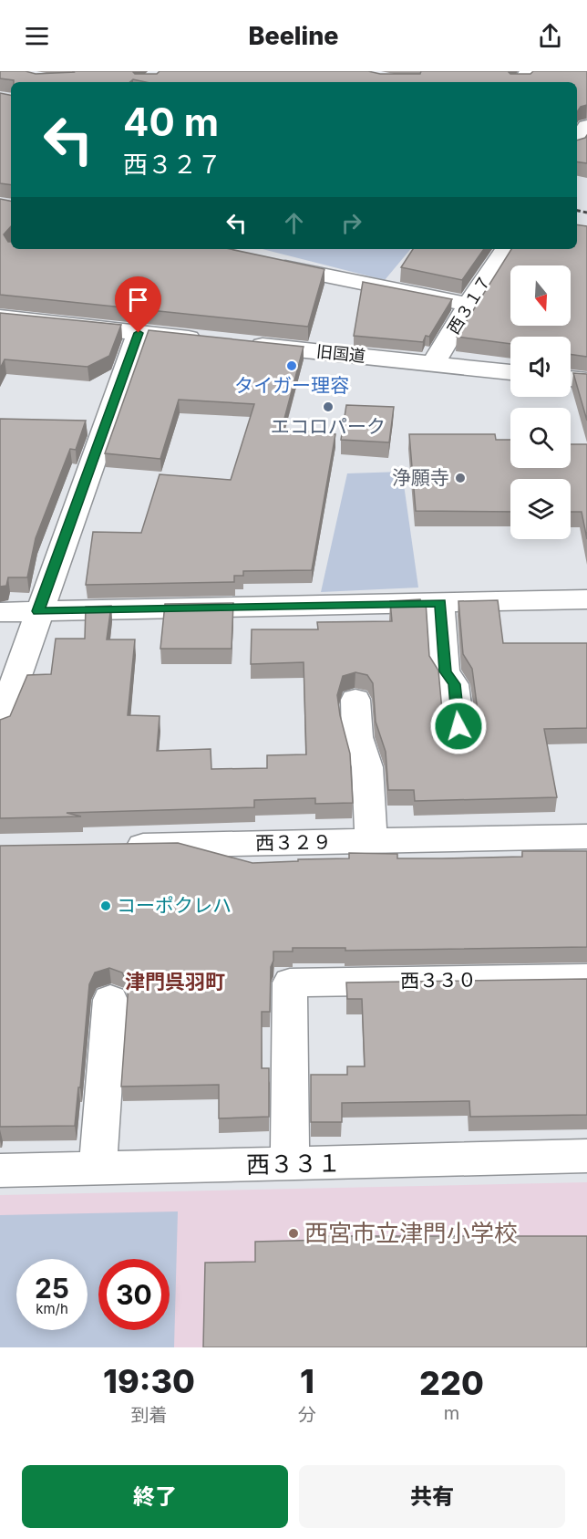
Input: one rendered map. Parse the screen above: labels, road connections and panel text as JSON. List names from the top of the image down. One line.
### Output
{"streets":{"street":["西３１７","旧国道","西３２９","西３３０","西３３１"]},"crossings":[["西３１７","旧国道"],["西３３０","西３３１"]],"districts":["津門呉羽町"],"places":["タイガー理容","エコロパーク","浄願寺","コーポクレハ","西宮市立津門小学校"],"north":"bottom","page":{"header":"Beeline","turn":["40 m","西３２７"],"speed":"25 km/h","limit":"30","eta":["19:30","到着","1","分","220","m"],"buttons":["終了","共有"]}}
